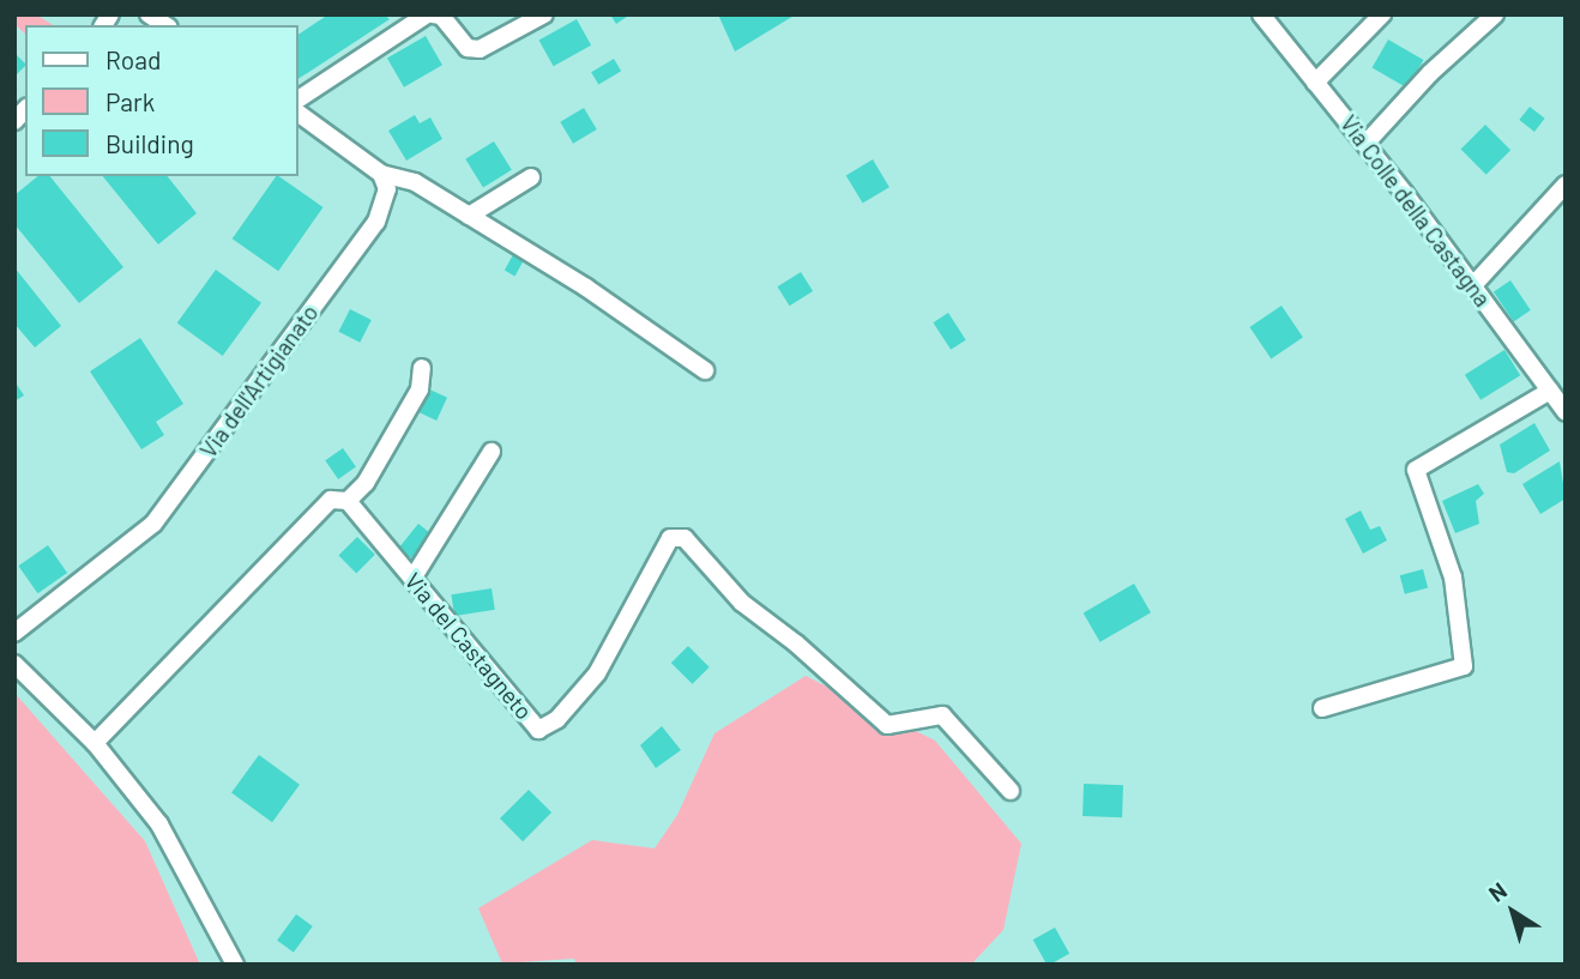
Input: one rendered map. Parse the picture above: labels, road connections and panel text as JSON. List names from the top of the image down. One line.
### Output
{"streets":{"street":["Via Colle della Castagna","Via dell'Artigianato","Via del Castagneto"]},"legend":["Road","Park","Building"],"north":"top left"}
